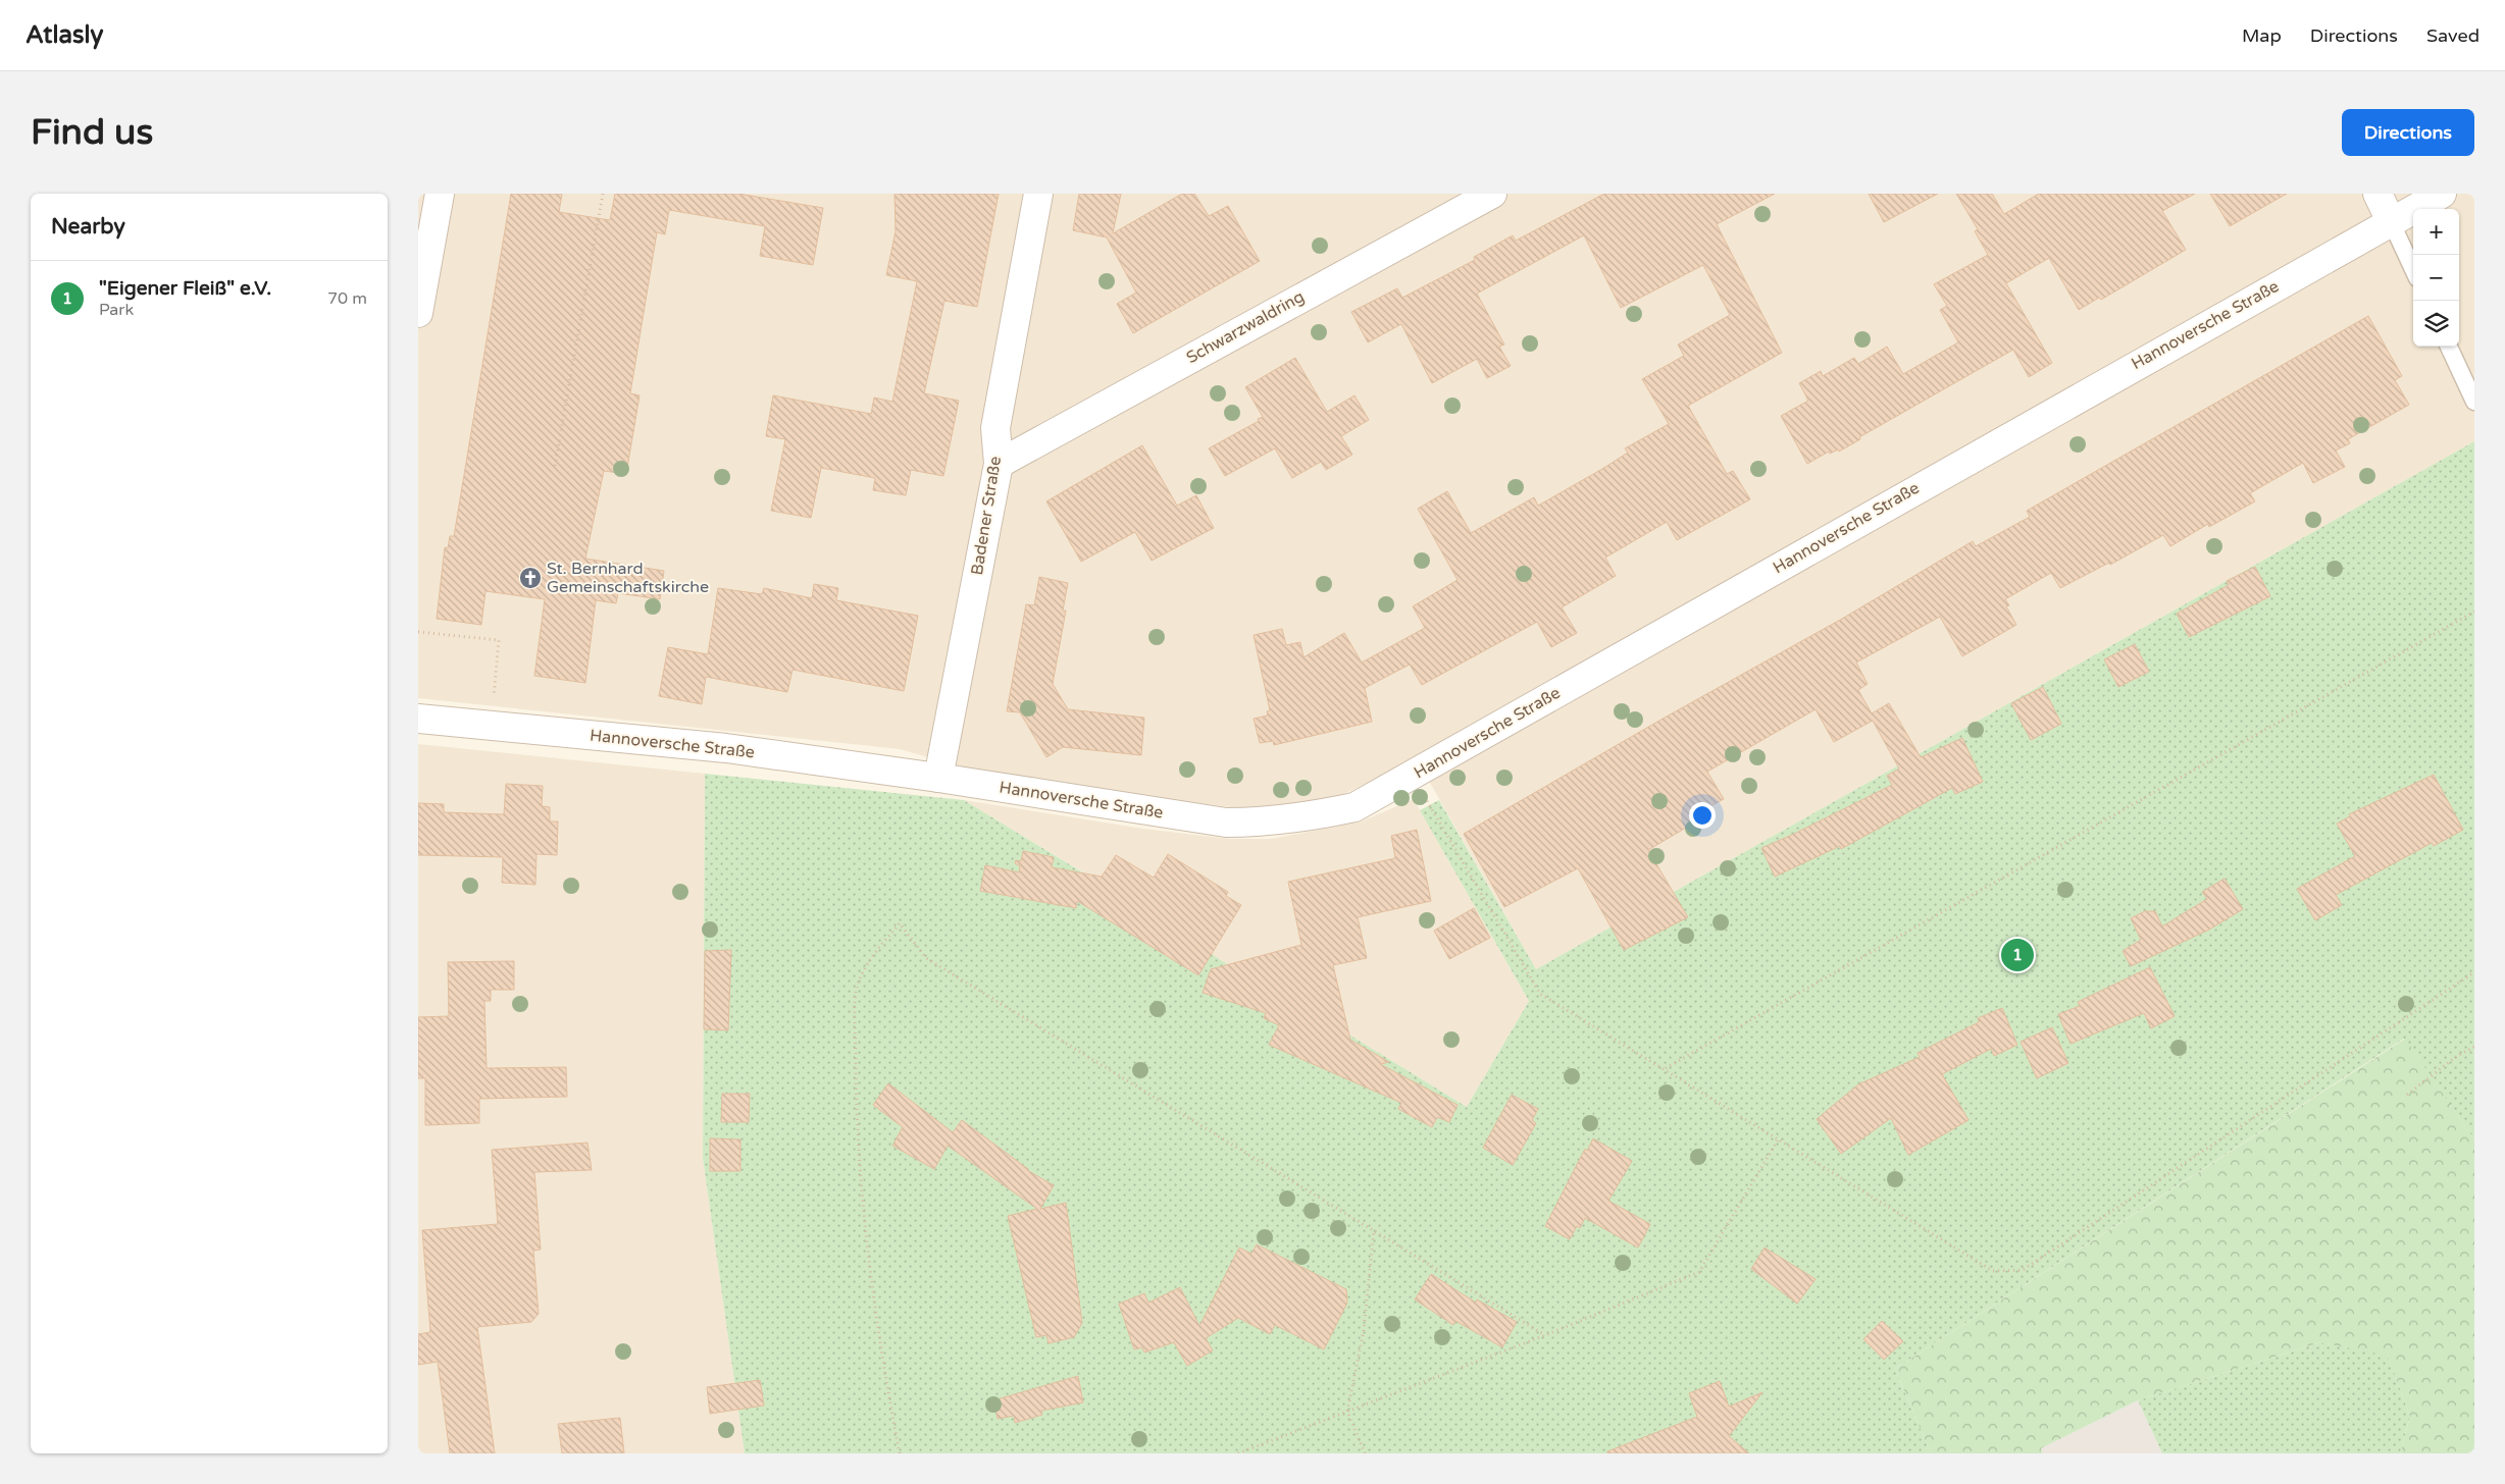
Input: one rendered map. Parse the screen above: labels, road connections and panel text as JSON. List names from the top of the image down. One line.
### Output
{"streets":{"street":["Hannoversche Straße","Schwarzwaldring","Badener Straße"]},"crossings":[["Hannoversche Straße","Badener Straße"],["Schwarzwaldring","Badener Straße"]],"places":{"church":["St. Bernhard Gemeinschaftskirche"]},"page":{"header":"Atlasly","nav":["Map","Directions","Saved"],"buttons":"Directions","title":"Find us","heading":"Nearby","map_buttons":["+","−"],"list":[{"mark":"1","name":"\"Eigener Fleiß\" e.V.","note":"Park","value":"70 m"}],"pins":"1"}}
